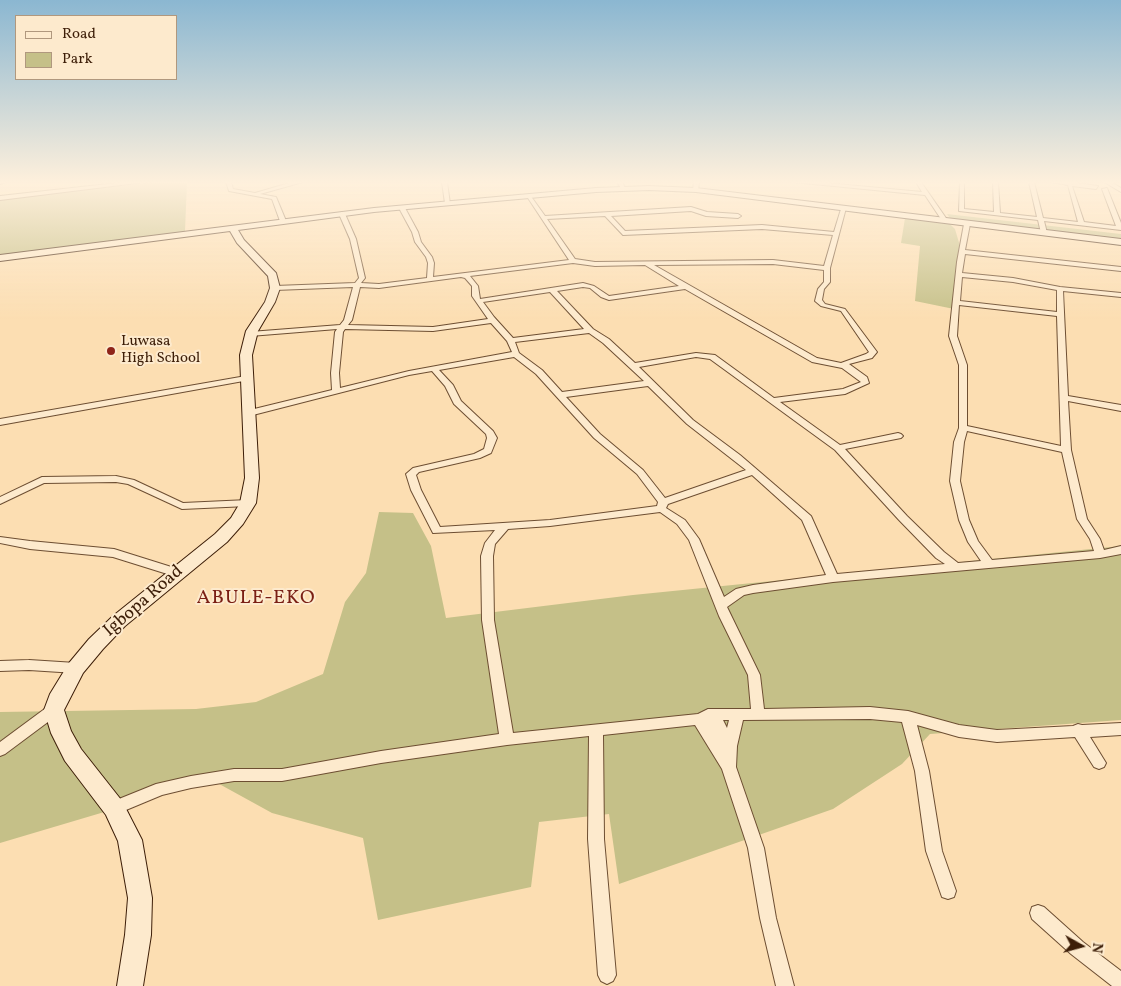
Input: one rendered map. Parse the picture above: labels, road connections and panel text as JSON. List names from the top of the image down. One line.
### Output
{"streets":{"main road":["Igbopa Road"]},"districts":["ABULE-EKO"],"places":["Luwasa High School"],"legend":["Road","Park"],"north":"right"}
